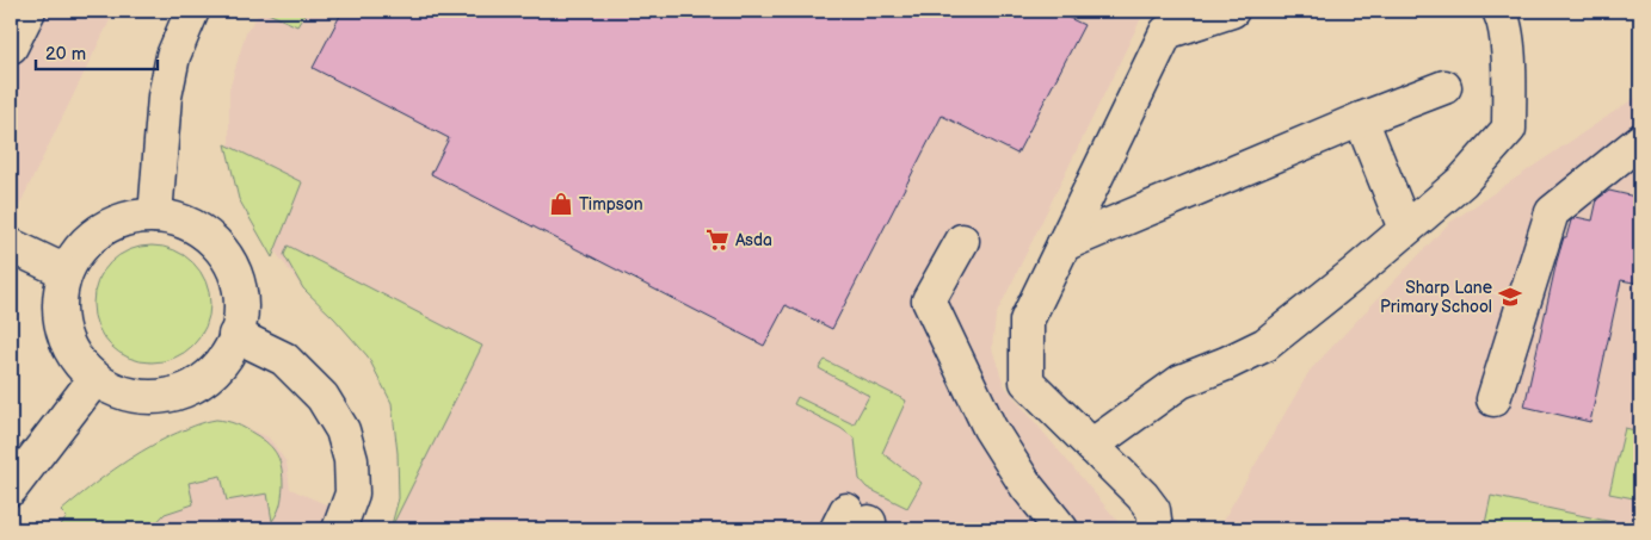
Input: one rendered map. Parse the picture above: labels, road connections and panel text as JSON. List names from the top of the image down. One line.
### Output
{"places":{"shop":["Timpson"],"supermarket":["Asda"],"school or university":["Sharp Lane Primary School"]},"scale_bar":"20 m"}
